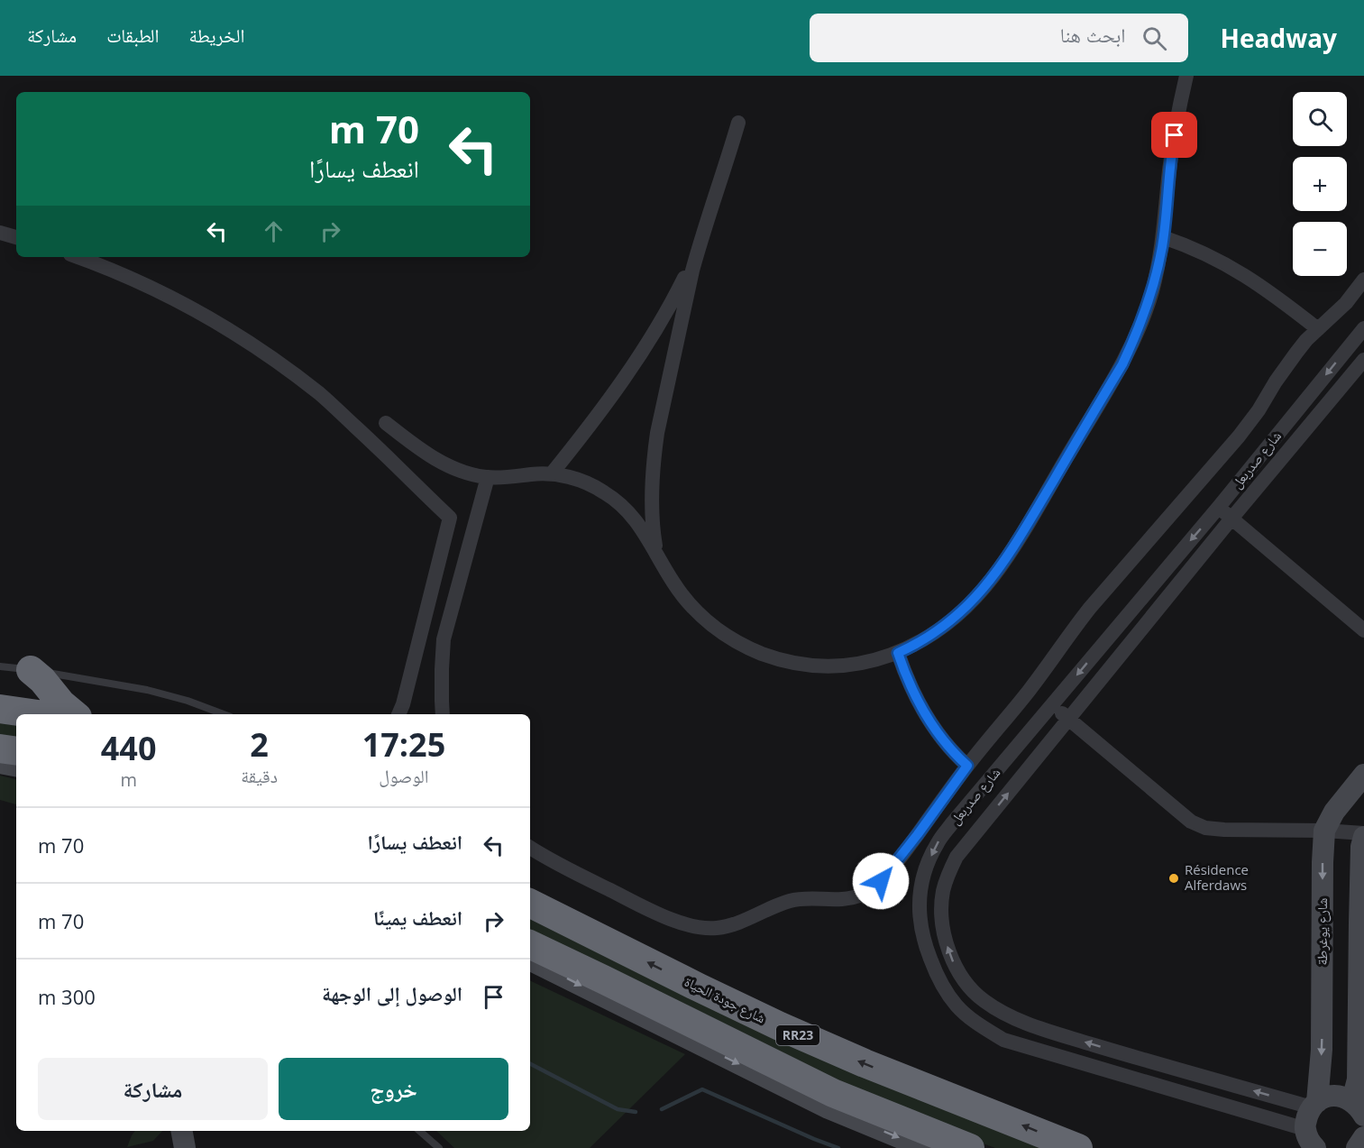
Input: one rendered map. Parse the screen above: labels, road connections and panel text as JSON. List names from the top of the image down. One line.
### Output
{"streets":{"highway":["شارع جودة الحياة","RR23"],"street":["شارع صدربعل","شارع يوغرطة"]},"crossings":[["شارع صدربعل","شارع يوغرطة"]],"places":["Résidence Alferdaws"],"page":{"header":"Headway","search":"ابحث هنا","nav":["الخريطة","الطبقات","مشاركة"],"map_buttons":["+","−"],"turn":["70 m","انعطف يسارًا"],"eta":["17:25","الوصول","2","دقيقة","440","m"],"list":[{"name":"انعطف يسارًا","value":"70 m"},{"name":"انعطف يمينًا","value":"70 m"},{"name":"الوصول إلى الوجهة","value":"300 m"}],"buttons":["خروج","مشاركة"]}}
